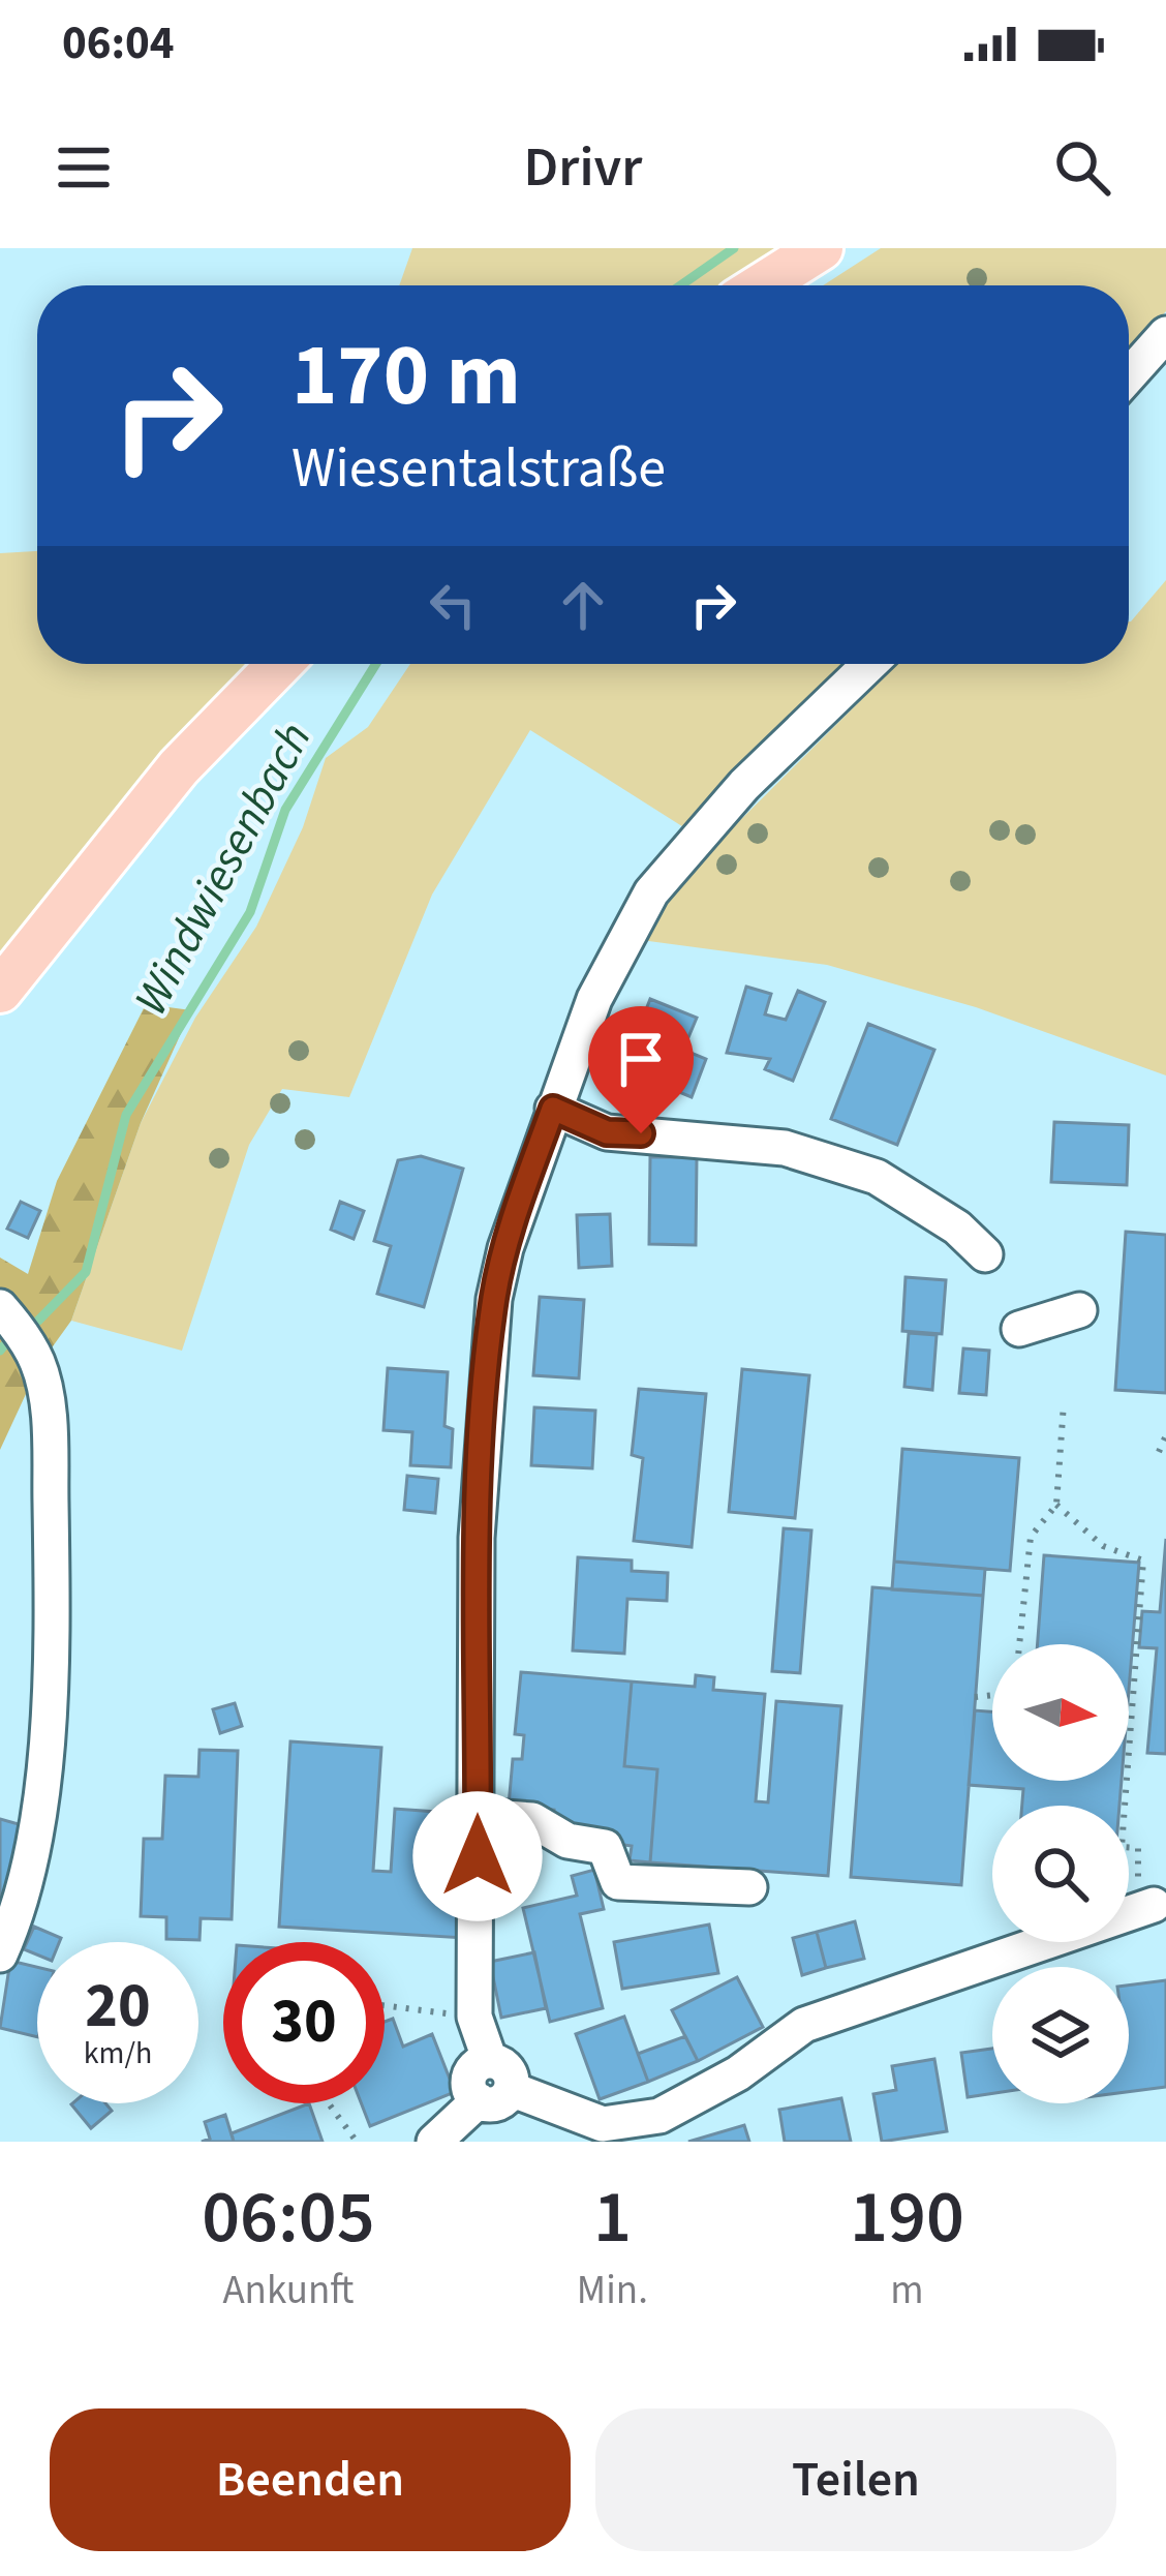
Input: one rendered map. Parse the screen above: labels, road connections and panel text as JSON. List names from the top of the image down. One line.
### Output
{"water":["Windwiesenbach"],"north":"right","page":{"status":"06:04","header":"Drivr","turn":["170 m","Wiesentalstraße"],"speed":"20 km/h","limit":"30","eta":["06:05","Ankunft","1","Min.","190","m"],"buttons":["Beenden","Teilen"]}}
